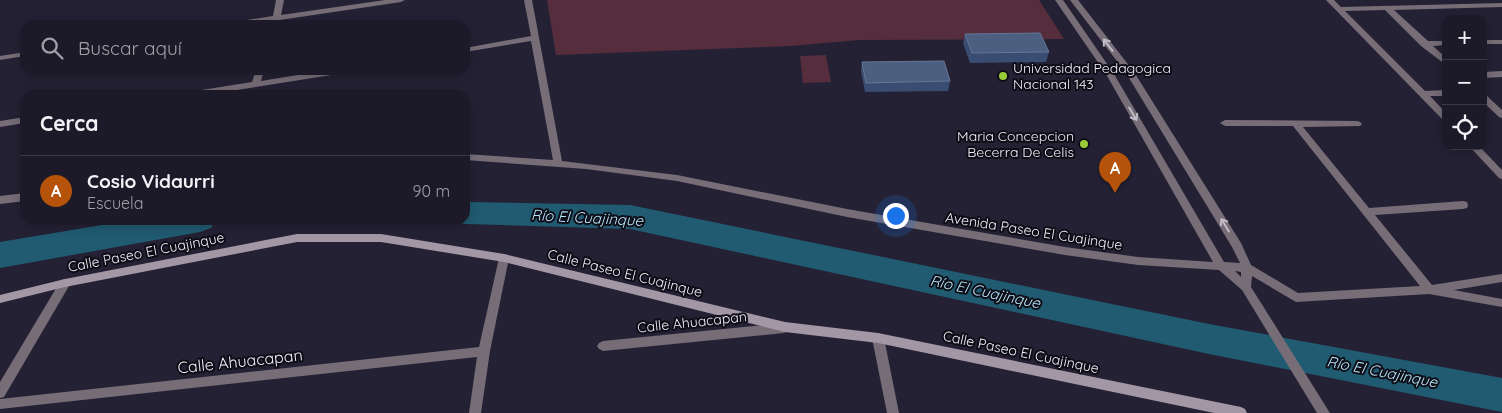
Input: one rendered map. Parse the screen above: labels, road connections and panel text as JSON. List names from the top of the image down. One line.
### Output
{"streets":{"street":["Avenida Paseo El Cuajinque","Calle Paseo El Cuajinque","Calle Ahuacapan"]},"crossings":[["Calle Paseo El Cuajinque","Calle Ahuacapan"]],"water":["Río El Cuajinque"],"places":["Universidad Pedagogica Nacional 143","Maria Concepcion Becerra De Celis"],"page":{"map_buttons":["+","−"],"search":"Buscar aquí","heading":"Cerca","pins":"A","list":[{"mark":"A","name":"Cosio Vidaurri","note":"Escuela","value":"90 m"}]}}
